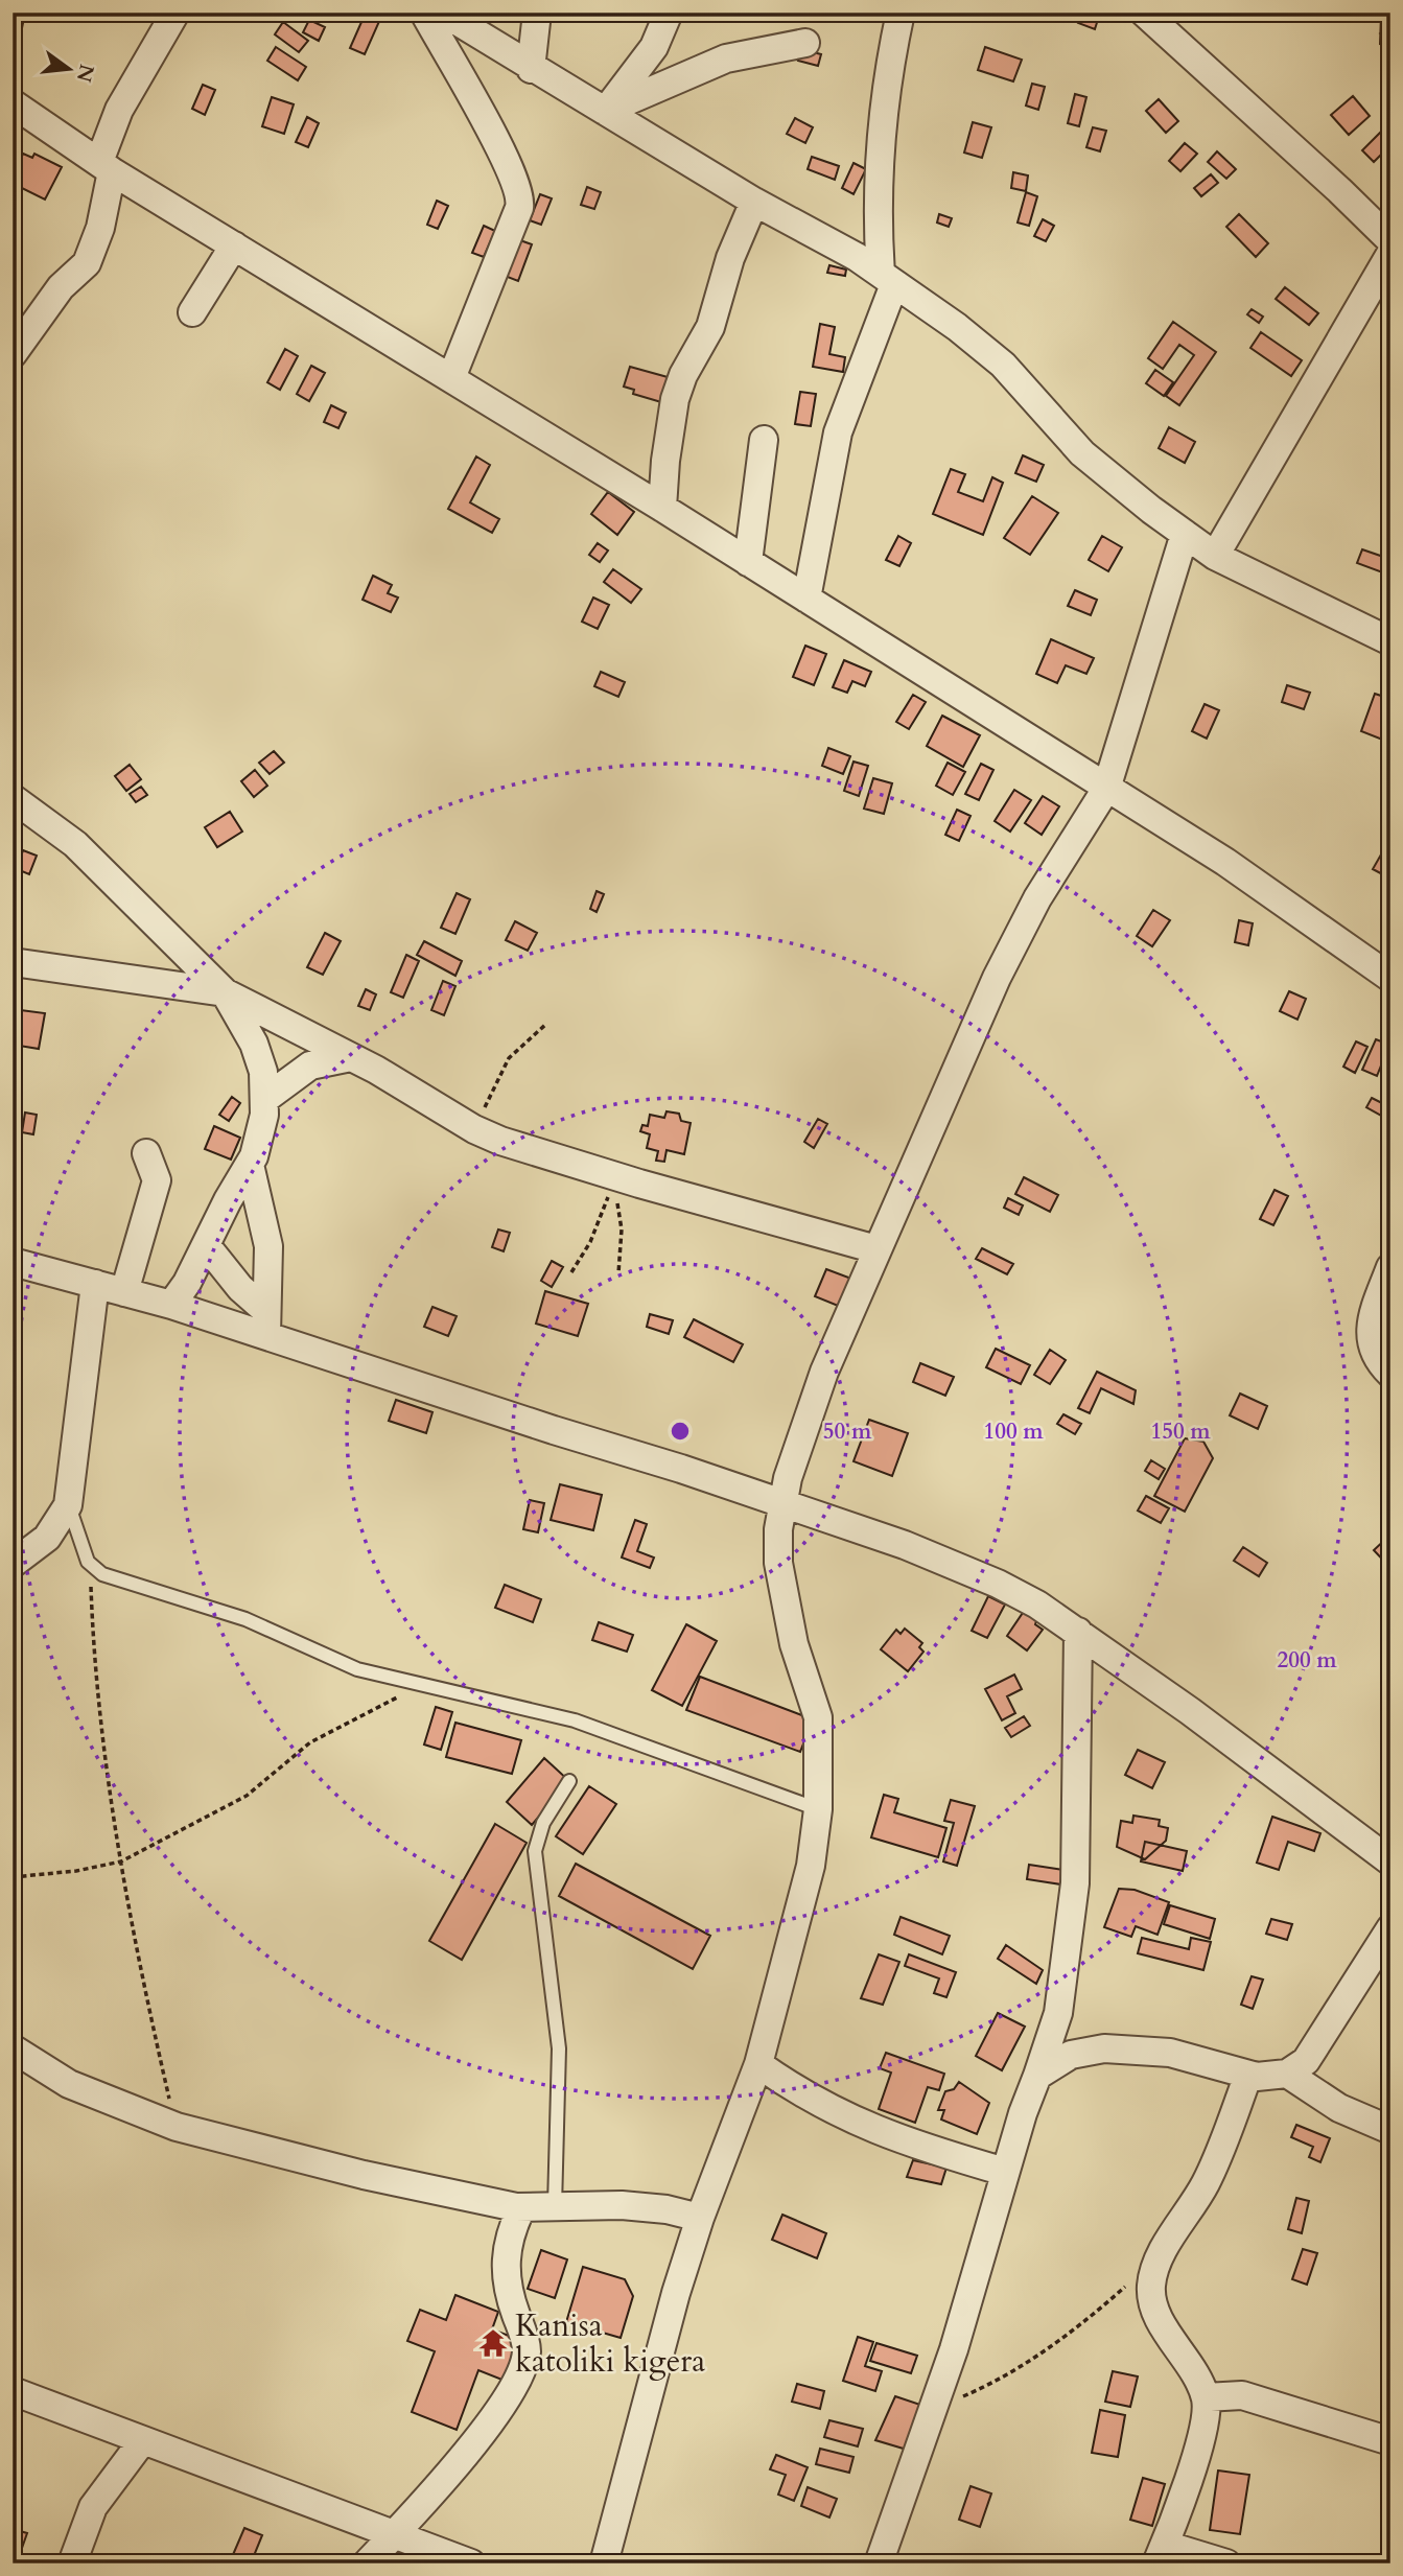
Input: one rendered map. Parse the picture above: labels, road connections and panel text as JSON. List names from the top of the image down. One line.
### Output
{"places":{"temple":["Kanisa katoliki kigera"]},"north":"right","rings":["50 m","100 m","150 m","200 m"]}
